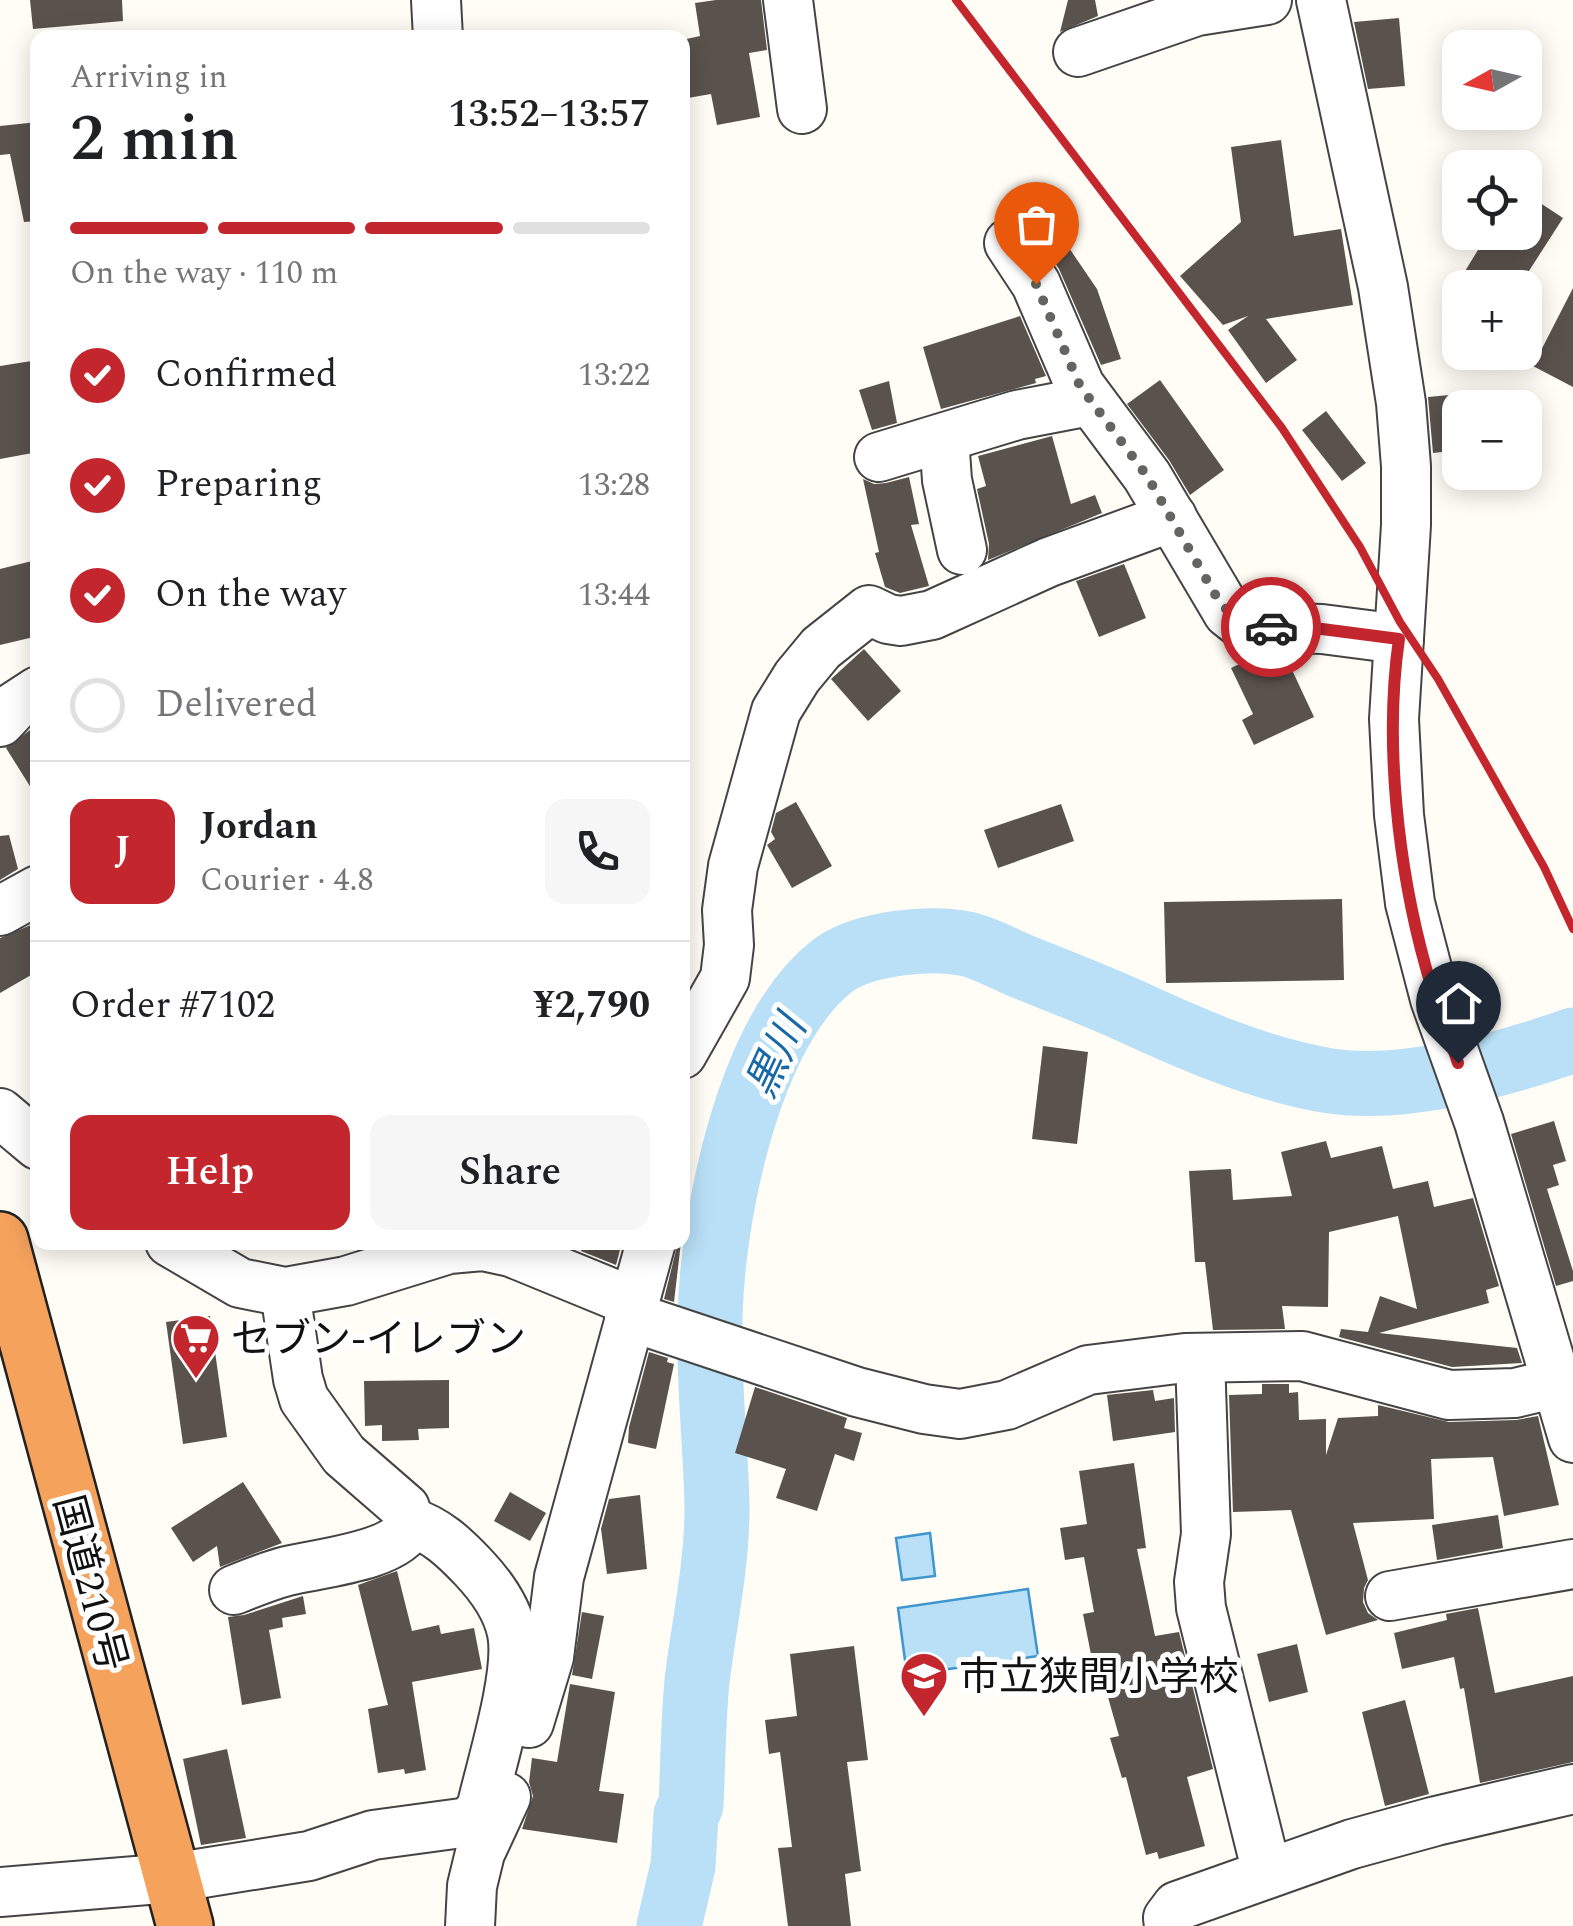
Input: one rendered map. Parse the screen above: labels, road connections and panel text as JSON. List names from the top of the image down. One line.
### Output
{"streets":{"highway":["国道210号"]},"water":["黒川"],"places":{"supermarket":["セブン-イレブン"],"school or university":["市立狭間小学校"]},"north":"left","page":{"map_buttons":["+","−"],"heading":["2 min","Arriving in","13:52–13:57"],"panel":["Jordan","Courier · 4.8","Order #7102","¥2,790"],"bar":"On the way · 110 m","list":[["Confirmed","13:22"],["Preparing","13:28"],["On the way","13:44"],"Delivered"],"round":"J","buttons":["Help","Share"]}}
